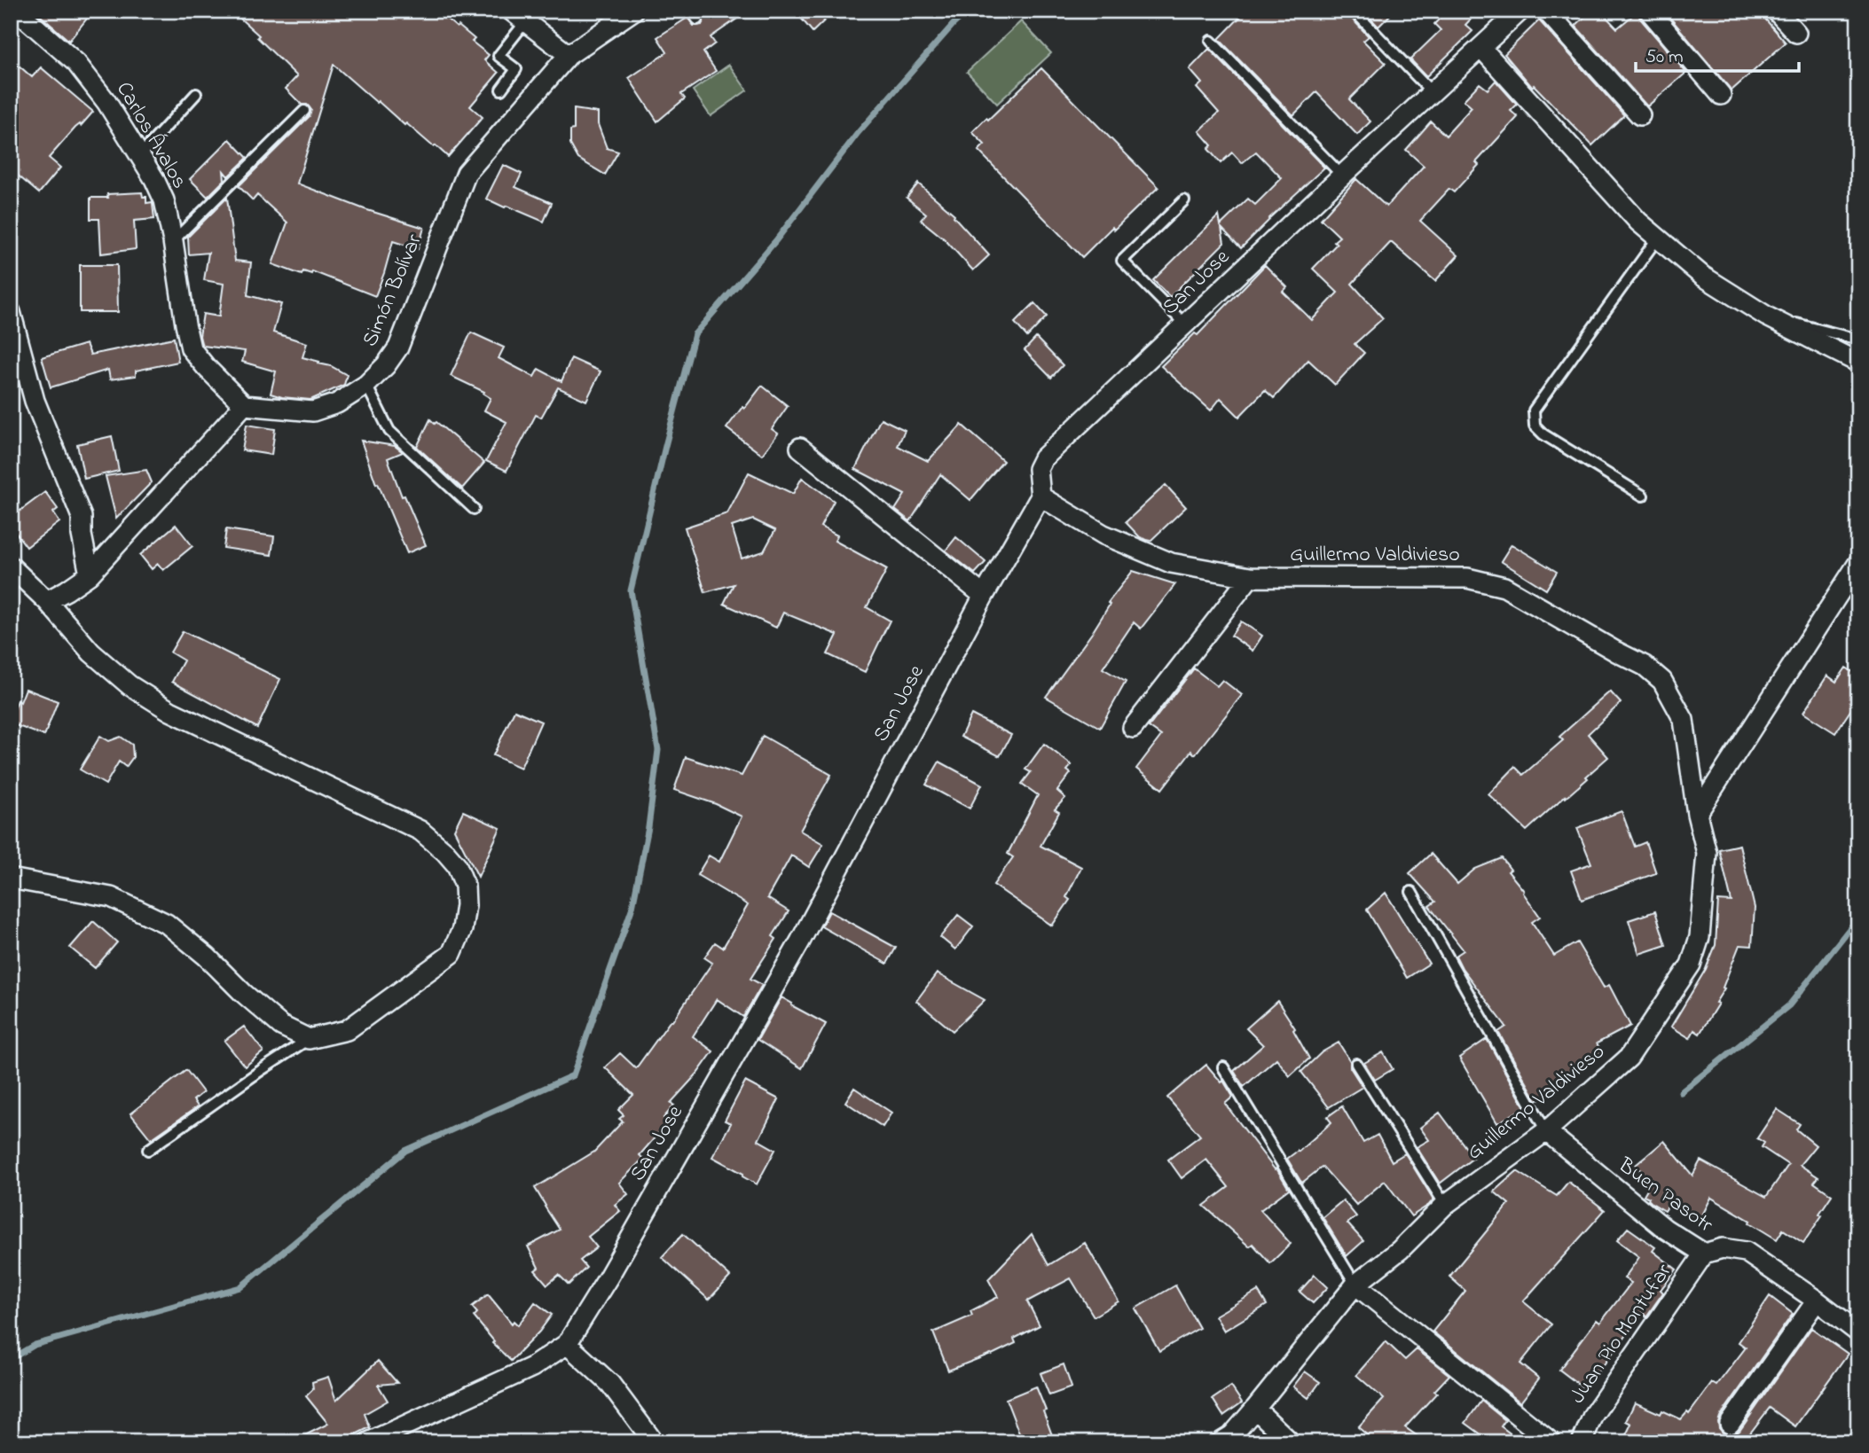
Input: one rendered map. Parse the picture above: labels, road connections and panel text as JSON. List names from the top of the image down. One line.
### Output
{"streets":{"street":["Carlos Ávalos","San Jose","Simón Bolívar","Guillermo Valdivieso","Buen Pasotr","Juan Pio Montufar"]},"crossings":[["Carlos Ávalos","Simón Bolívar"],["San Jose","Guillermo Valdivieso"],["Guillermo Valdivieso","Buen Pasotr"],["Buen Pasotr","Juan Pio Montufar"]],"scale_bar":"50 m"}
